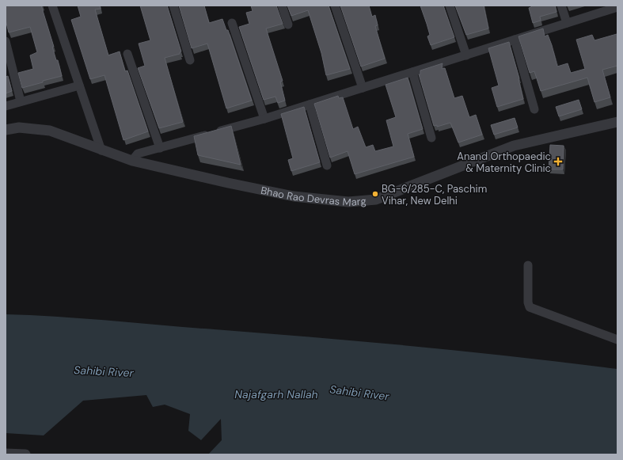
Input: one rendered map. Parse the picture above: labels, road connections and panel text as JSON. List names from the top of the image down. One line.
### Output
{"streets":{"street":["Bhao Rao Devras Marg"]},"water":["Sahibi River","Najafgarh Nallah"],"places":{"health":["Anand Orthopaedic & Maternity Clinic"],"other":["BG-6/285-C, Paschim Vihar, New Delhi"]}}
